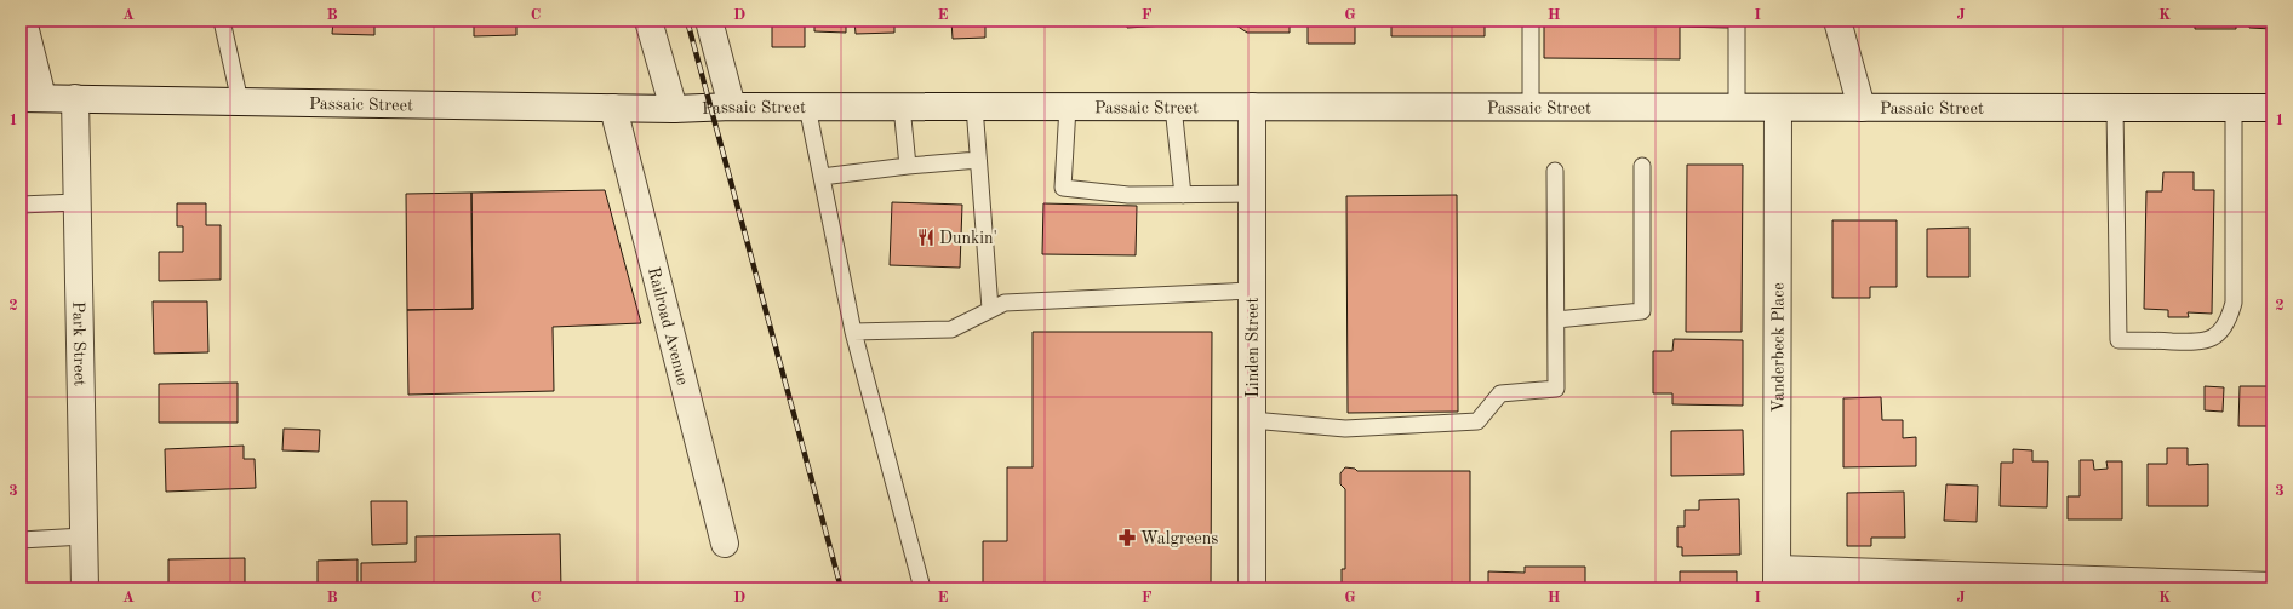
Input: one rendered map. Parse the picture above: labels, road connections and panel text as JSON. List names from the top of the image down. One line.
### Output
{"streets":{"street":["Passaic Street","Railroad Avenue","Park Street","Linden Street","Vanderbeck Place"]},"crossings":[["Passaic Street","Railroad Avenue"],["Passaic Street","Park Street"],["Passaic Street","Linden Street"],["Passaic Street","Vanderbeck Place"]],"places":{"restaurant":["Dunkin'"],"pharmacy":["Walgreens"]},"grid":{"columns":["A","B","C","D","E","F","G","H","I","J","K"],"rows":["1","2","3"]}}
